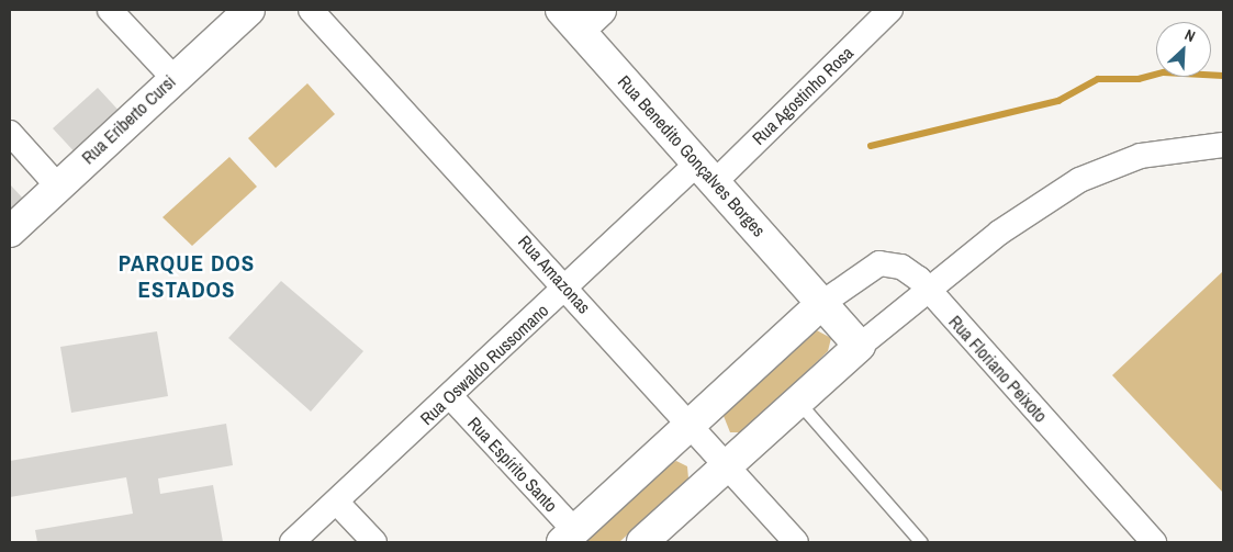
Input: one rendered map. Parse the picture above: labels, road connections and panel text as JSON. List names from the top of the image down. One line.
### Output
{"streets":{"street":["Rua Agostinho Rosa","Rua Eriberto Cursi","Rua Benedito Gonçalves Borges","Rua Amazonas","Rua Oswaldo Russomano","Rua Floriano Peixoto","Rua Espírito Santo"]},"crossings":[["Rua Agostinho Rosa","Rua Benedito Gonçalves Borges"],["Rua Agostinho Rosa","Rua Oswaldo Russomano"],["Rua Benedito Gonçalves Borges","Rua Oswaldo Russomano"],["Rua Benedito Gonçalves Borges","Rua Floriano Peixoto"],["Rua Amazonas","Rua Oswaldo Russomano"],["Rua Oswaldo Russomano","Rua Espírito Santo"]],"districts":["PARQUE DOS ESTADOS"],"north":"top right"}
